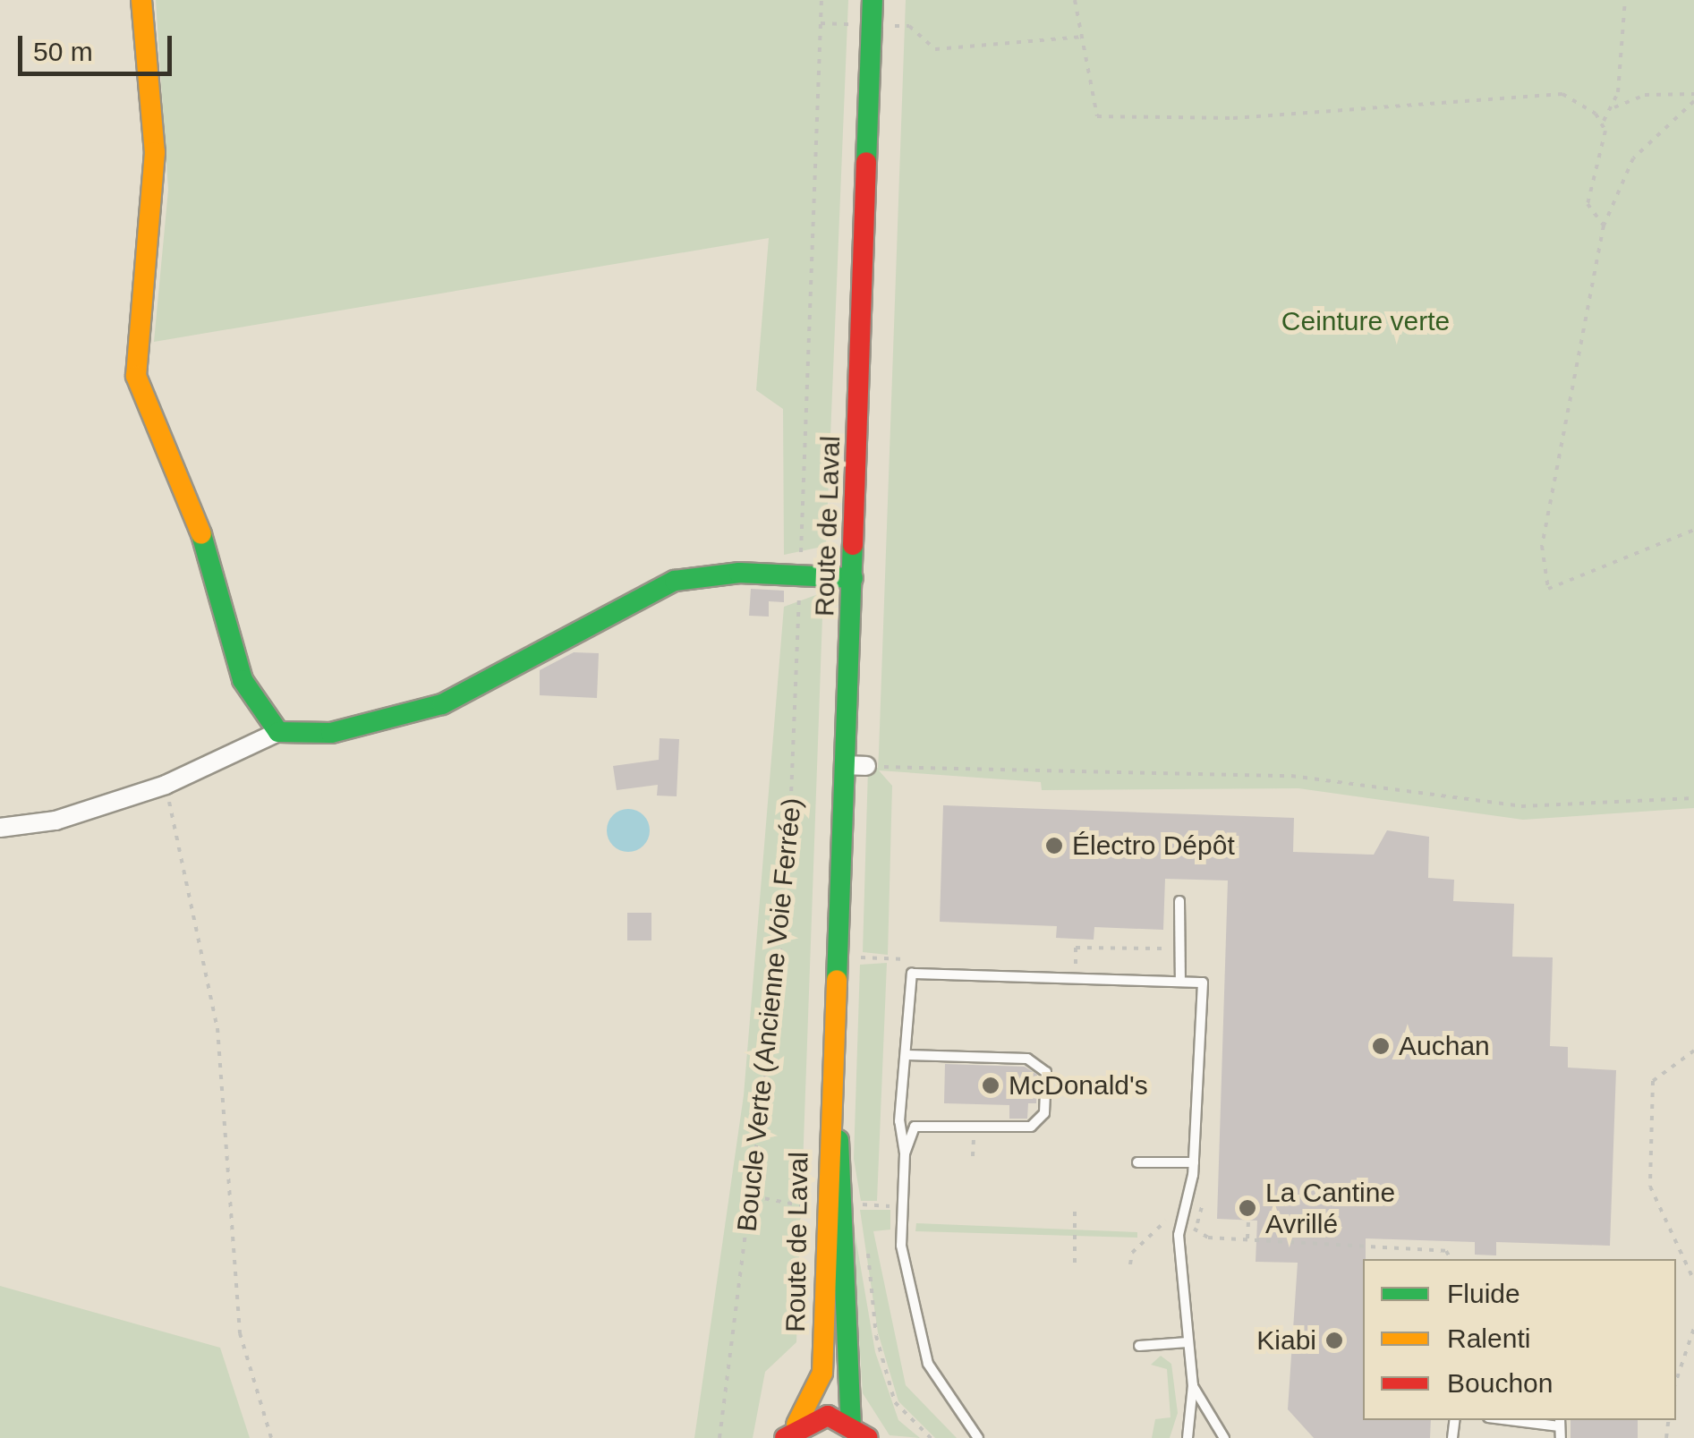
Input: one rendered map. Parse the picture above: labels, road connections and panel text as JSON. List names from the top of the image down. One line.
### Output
{"streets":{"main road":["Route de Laval"],"path":["Boucle Verte (Ancienne Voie Ferrée)"]},"parks":["Ceinture verte"],"places":["Électro Dépôt","Auchan","McDonald's","La Cantine Avrillé","Kiabi"],"legend":["Fluide","Ralenti","Bouchon"],"scale_bar":"50 m"}
